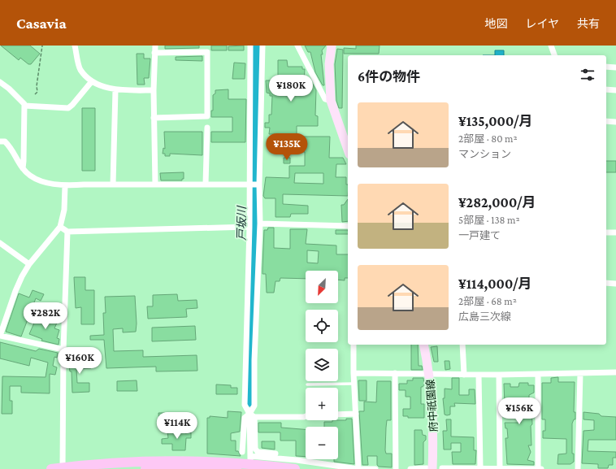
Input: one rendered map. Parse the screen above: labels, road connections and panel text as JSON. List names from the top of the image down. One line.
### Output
{"streets":{"main road":["府中祇園線"]},"water":["戸坂川"],"north":"bottom left","page":{"header":"Casavia","nav":["地図","レイヤ","共有"],"heading":"6件の物件","price":["¥180K","¥135K","¥282K","¥160K","¥156K","¥114K"],"list":[{"name":"¥135,000/月","note":"2部屋 · 80 m² · マンション"},{"name":"¥282,000/月","note":"5部屋 · 138 m² · 一戸建て"},{"name":"¥114,000/月","note":"2部屋 · 68 m² · 広島三次線"}],"map_buttons":["+","−"]}}
